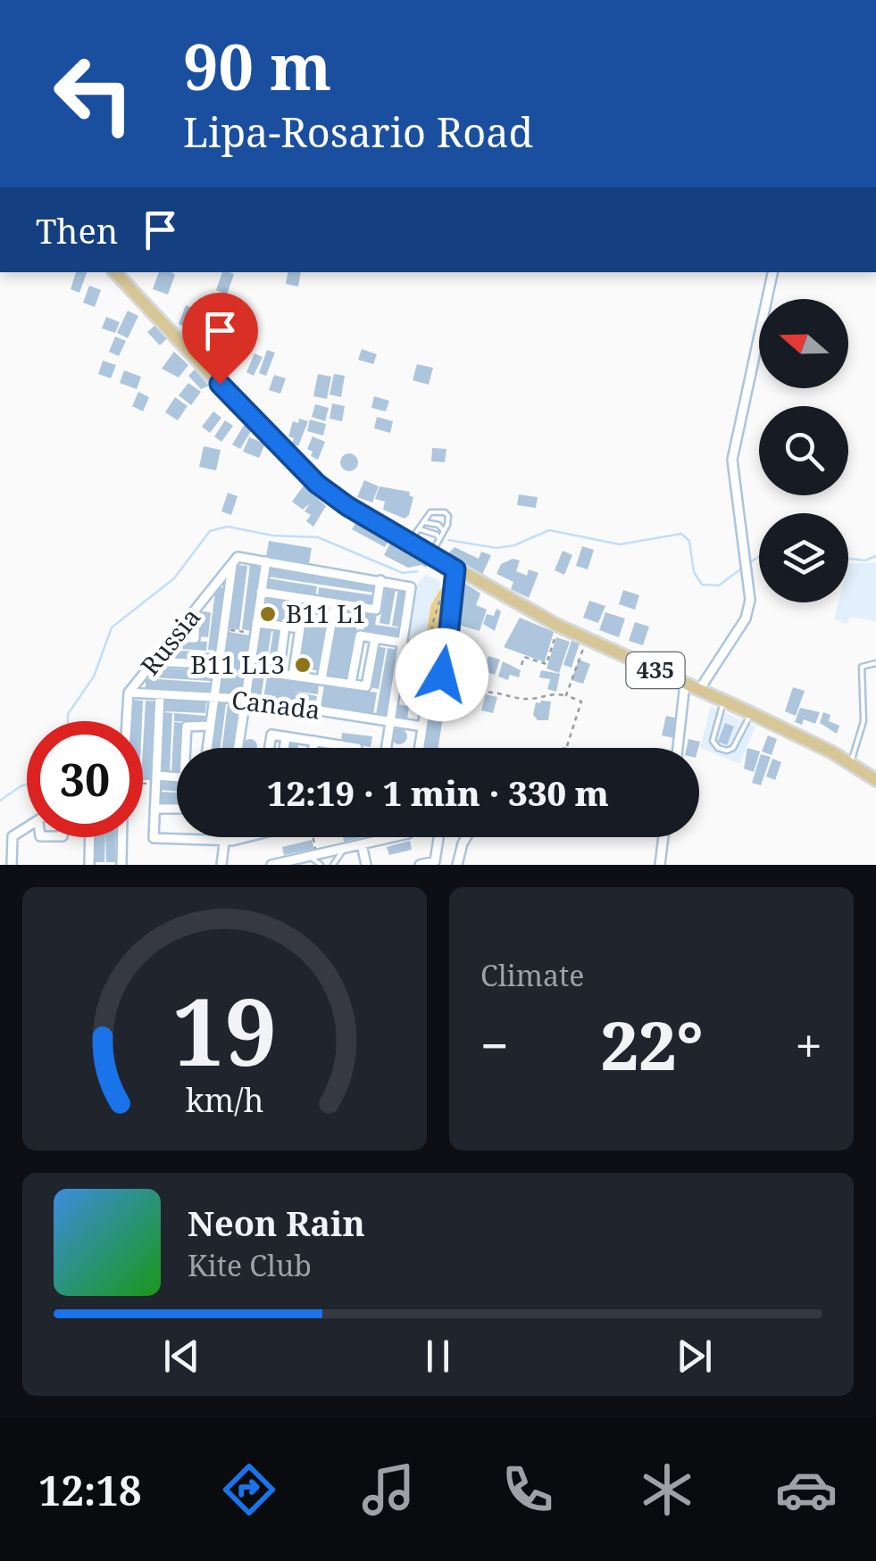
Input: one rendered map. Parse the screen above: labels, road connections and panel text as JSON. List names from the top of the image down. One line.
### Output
{"streets":{"main road":["435"],"street":["Russia","Canada"]},"crossings":[["Russia","Canada"]],"places":["B11 L1","B11 L13"],"north":"left","page":{"turn":["90 m","Lipa-Rosario Road"],"then":"Then","limit":"30","trip":"12:19 · 1 min · 330 m","tile":"Climate","heat":["−","22°","+"],"song":["Neon Rain","Kite Club"],"tabs":"12:18","gauge":["19","km/h"]}}
